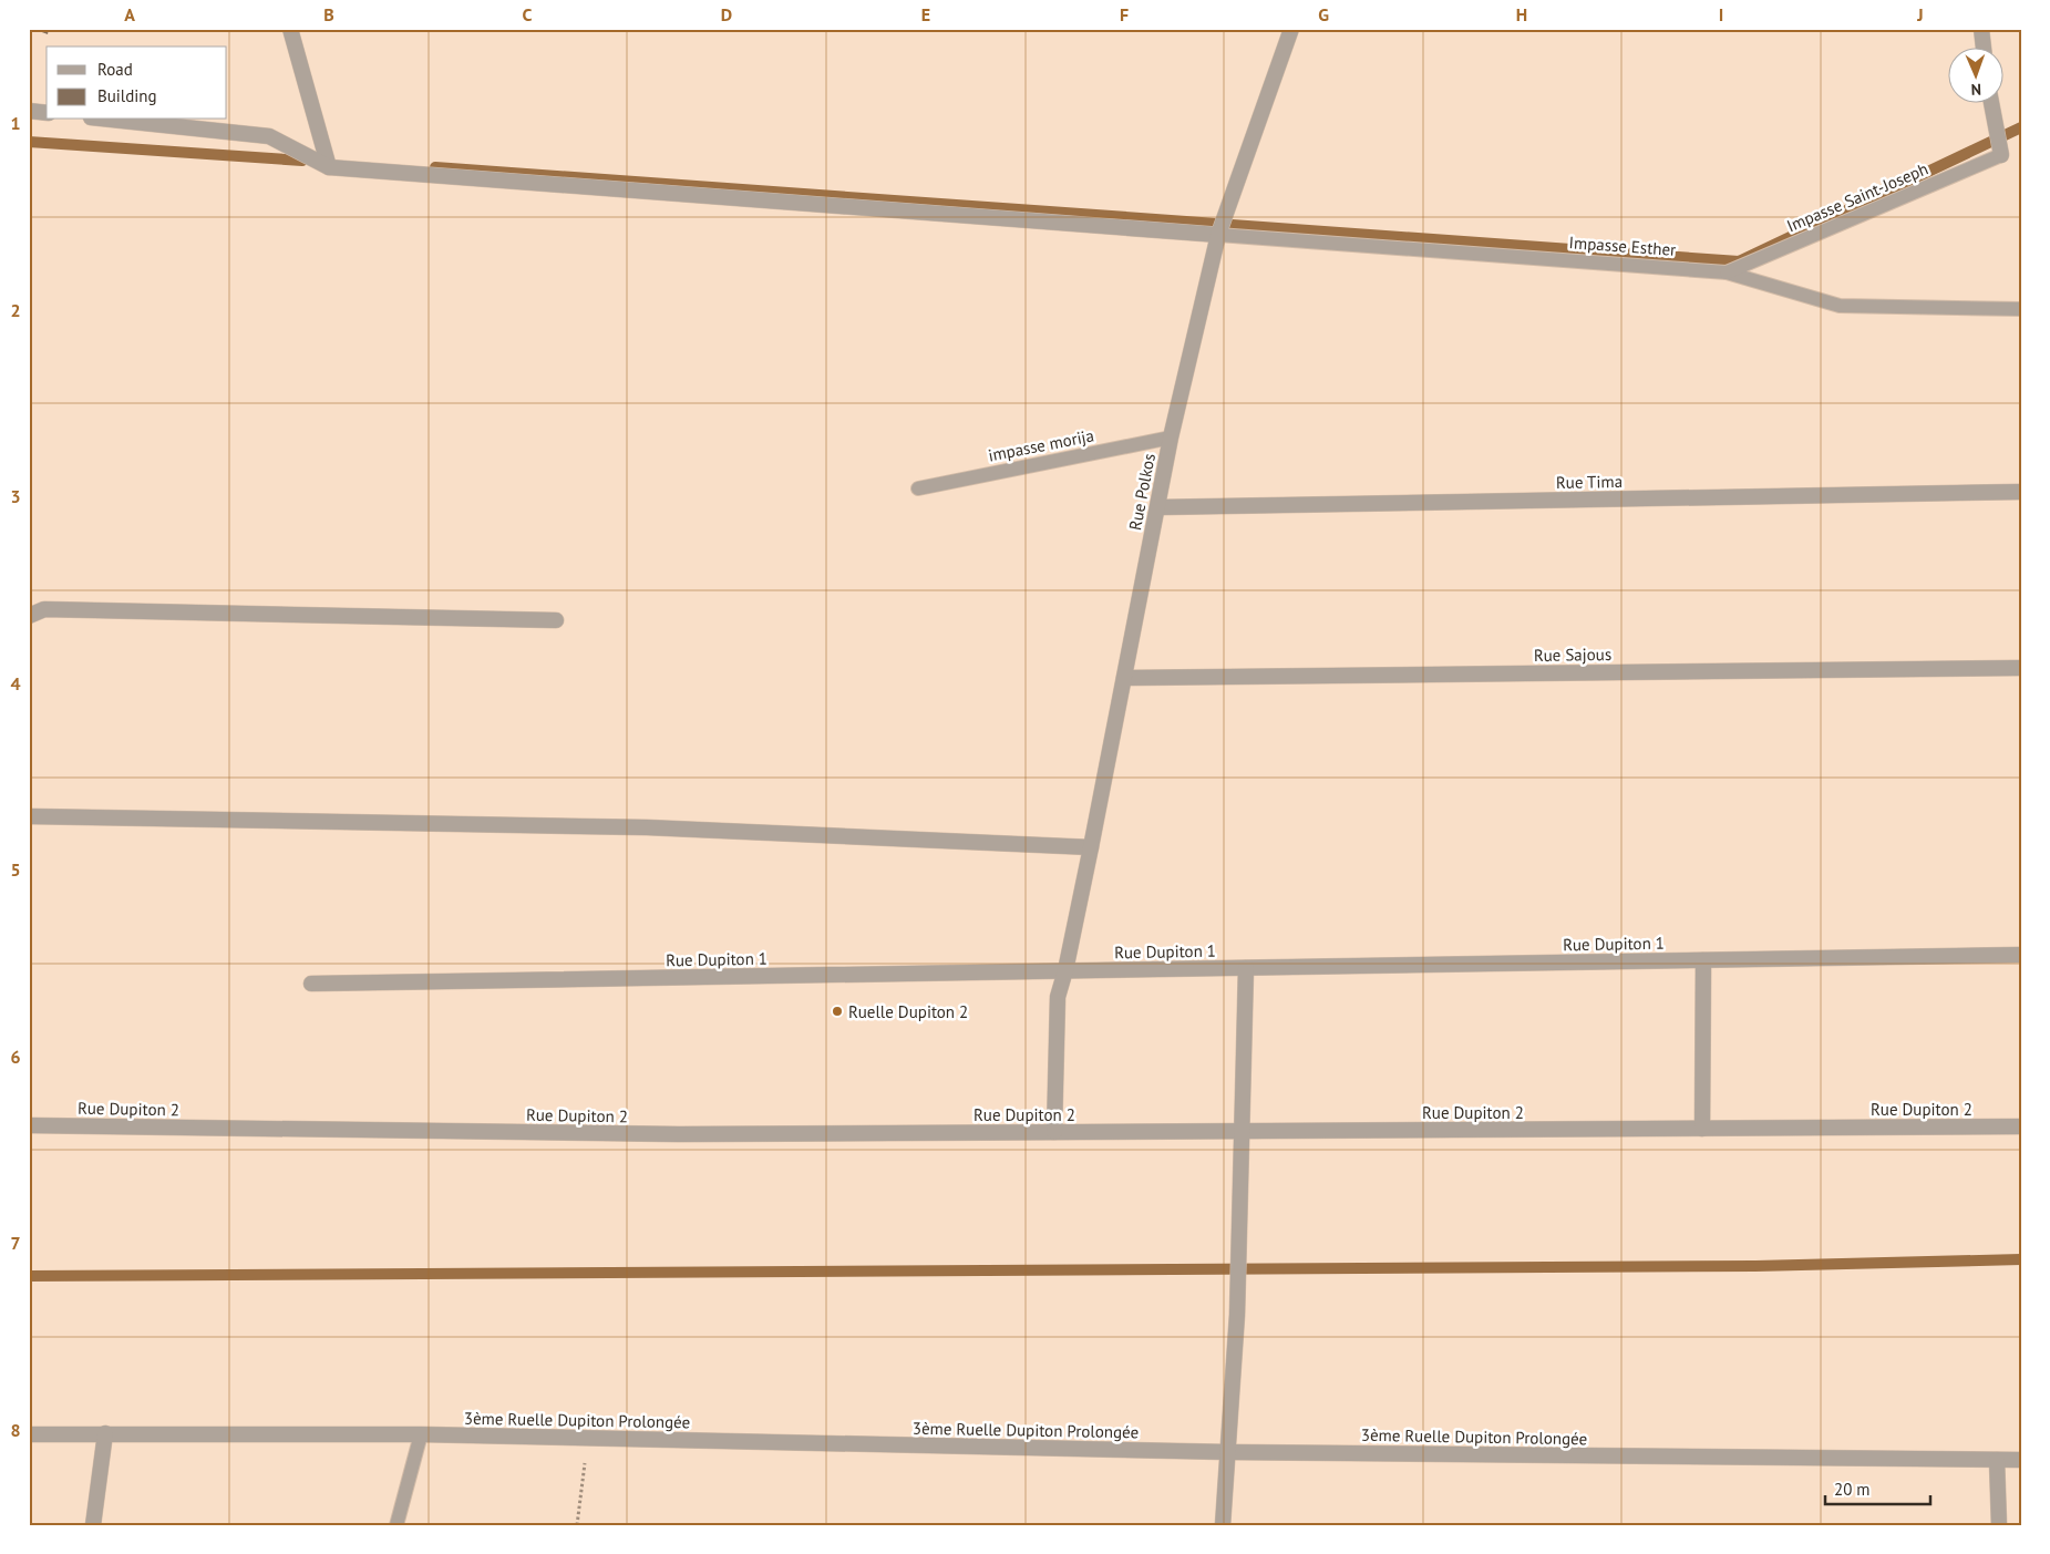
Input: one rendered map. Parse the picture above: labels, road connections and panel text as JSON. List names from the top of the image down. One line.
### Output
{"streets":{"street":["Rue Tima","Rue Polkos","Rue Sajous","Rue Dupiton 1","Rue Dupiton 2","3ème Ruelle Dupiton Prolongée"],"lane":["Impasse Saint-Joseph","Impasse Esther","impasse morija"]},"crossings":[["Impasse Saint-Joseph","Impasse Esther"],["Impasse Esther","Rue Polkos"],["impasse morija","Rue Polkos"],["Rue Tima","Rue Polkos"],["Rue Polkos","Rue Sajous"],["Rue Polkos","Rue Dupiton 1"],["Rue Polkos","Rue Dupiton 2"]],"places":["Ruelle Dupiton 2"],"legend":["Road","Building"],"scale_bar":"20 m","north":"bottom","grid":{"columns":["A","B","C","D","E","F","G","H","I","J"],"rows":["1","2","3","4","5","6","7","8"]}}
